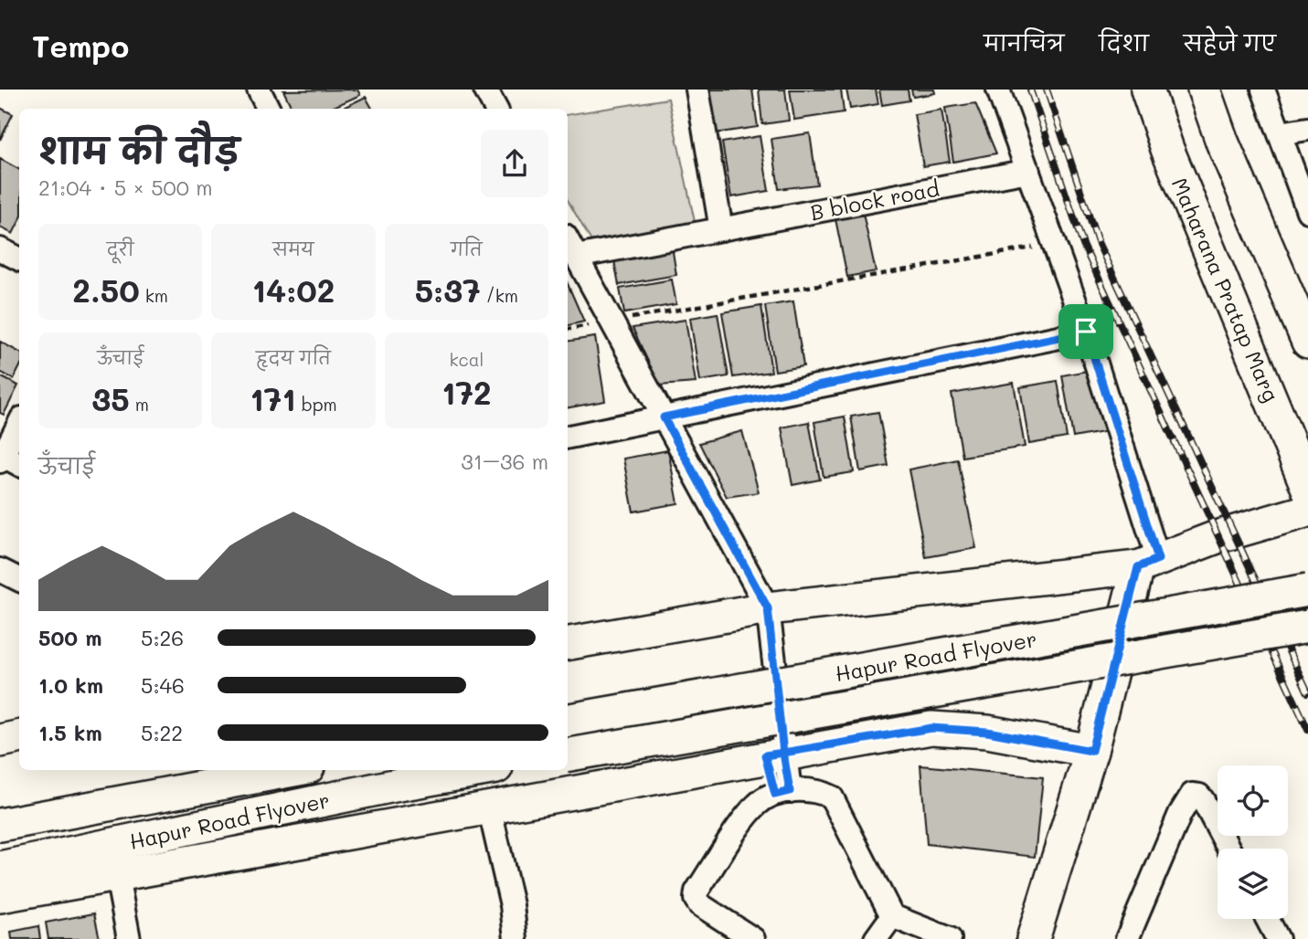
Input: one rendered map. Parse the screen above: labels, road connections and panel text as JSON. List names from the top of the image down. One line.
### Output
{"streets":{"main road":["Maharana Pratap Marg","Hapur Road Flyover"],"street":["B block road"]},"page":{"header":"Tempo","nav":["मानचित्र","दिशा","सहेजे गए"],"heading":["शाम की दौड़","21:04 · 5 × 500 m"],"stats":[["दूरी","2.50 km"],["समय","14:02"],["गति","5:37 /km"],["ऊँचाई","35 m"],["हृदय गति","171 bpm"],["kcal","172"]],"chart":["ऊँचाई","31–36 m"],"list":[{"name":"500 m","note":"5:26"},{"name":"1.0 km","note":"5:46"},{"name":"1.5 km","note":"5:22"}]}}
